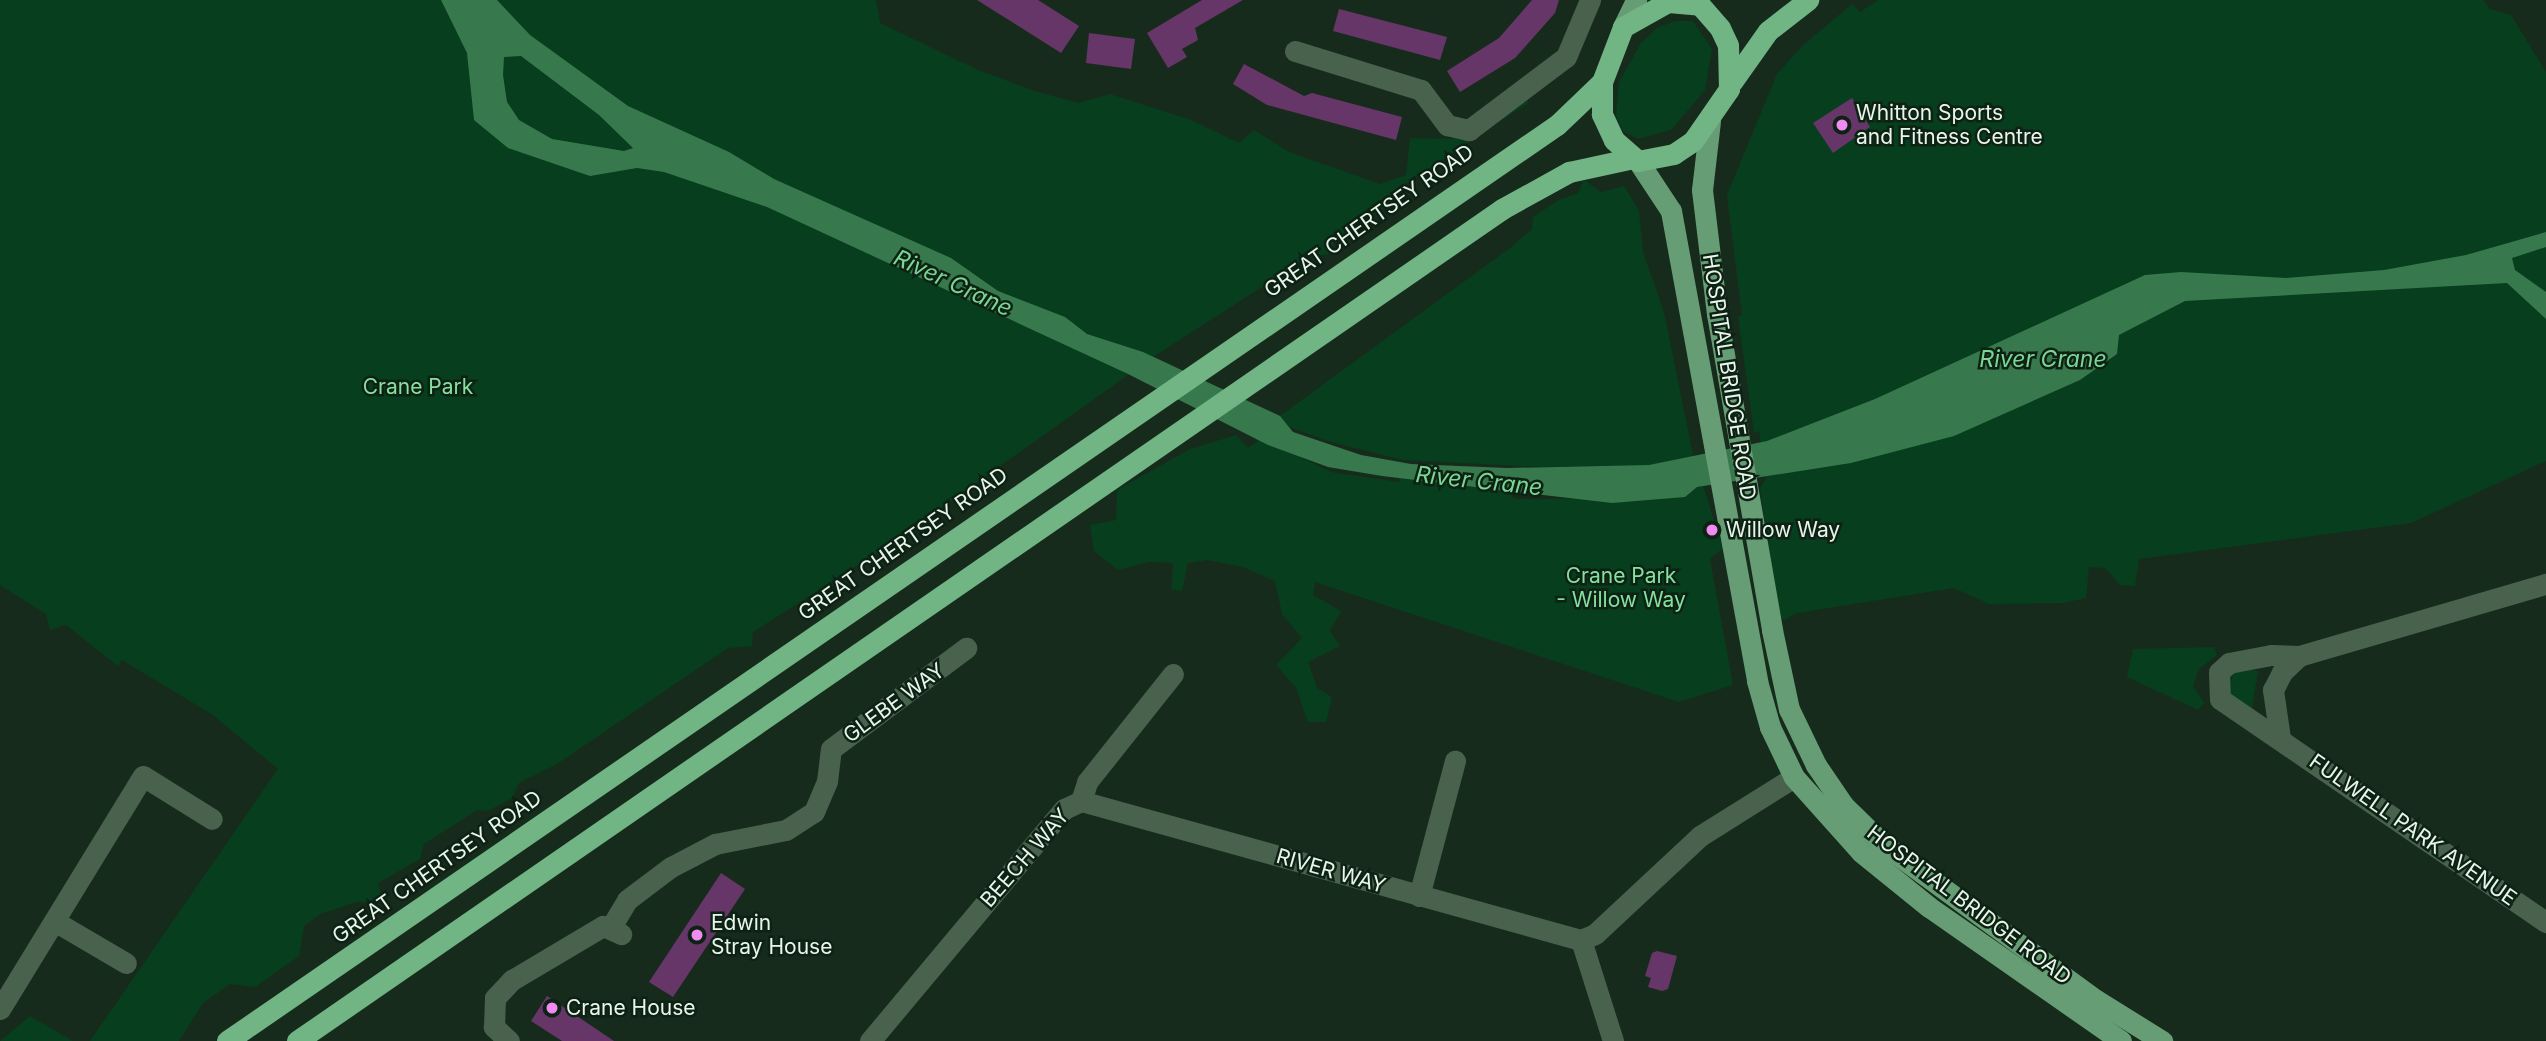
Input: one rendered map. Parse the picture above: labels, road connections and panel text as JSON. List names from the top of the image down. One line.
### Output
{"streets":{"highway":["GREAT CHERTSEY ROAD"],"main road":["HOSPITAL BRIDGE ROAD"],"street":["GLEBE WAY","FULWELL PARK AVENUE","BEECH WAY","RIVER WAY"]},"crossings":[["GREAT CHERTSEY ROAD","HOSPITAL BRIDGE ROAD"],["BEECH WAY","RIVER WAY"]],"water":["River Crane"],"parks":["Crane Park","Crane Park - Willow Way"],"places":["Whitton Sports and Fitness Centre","Willow Way","Edwin Stray House","Crane House"]}
